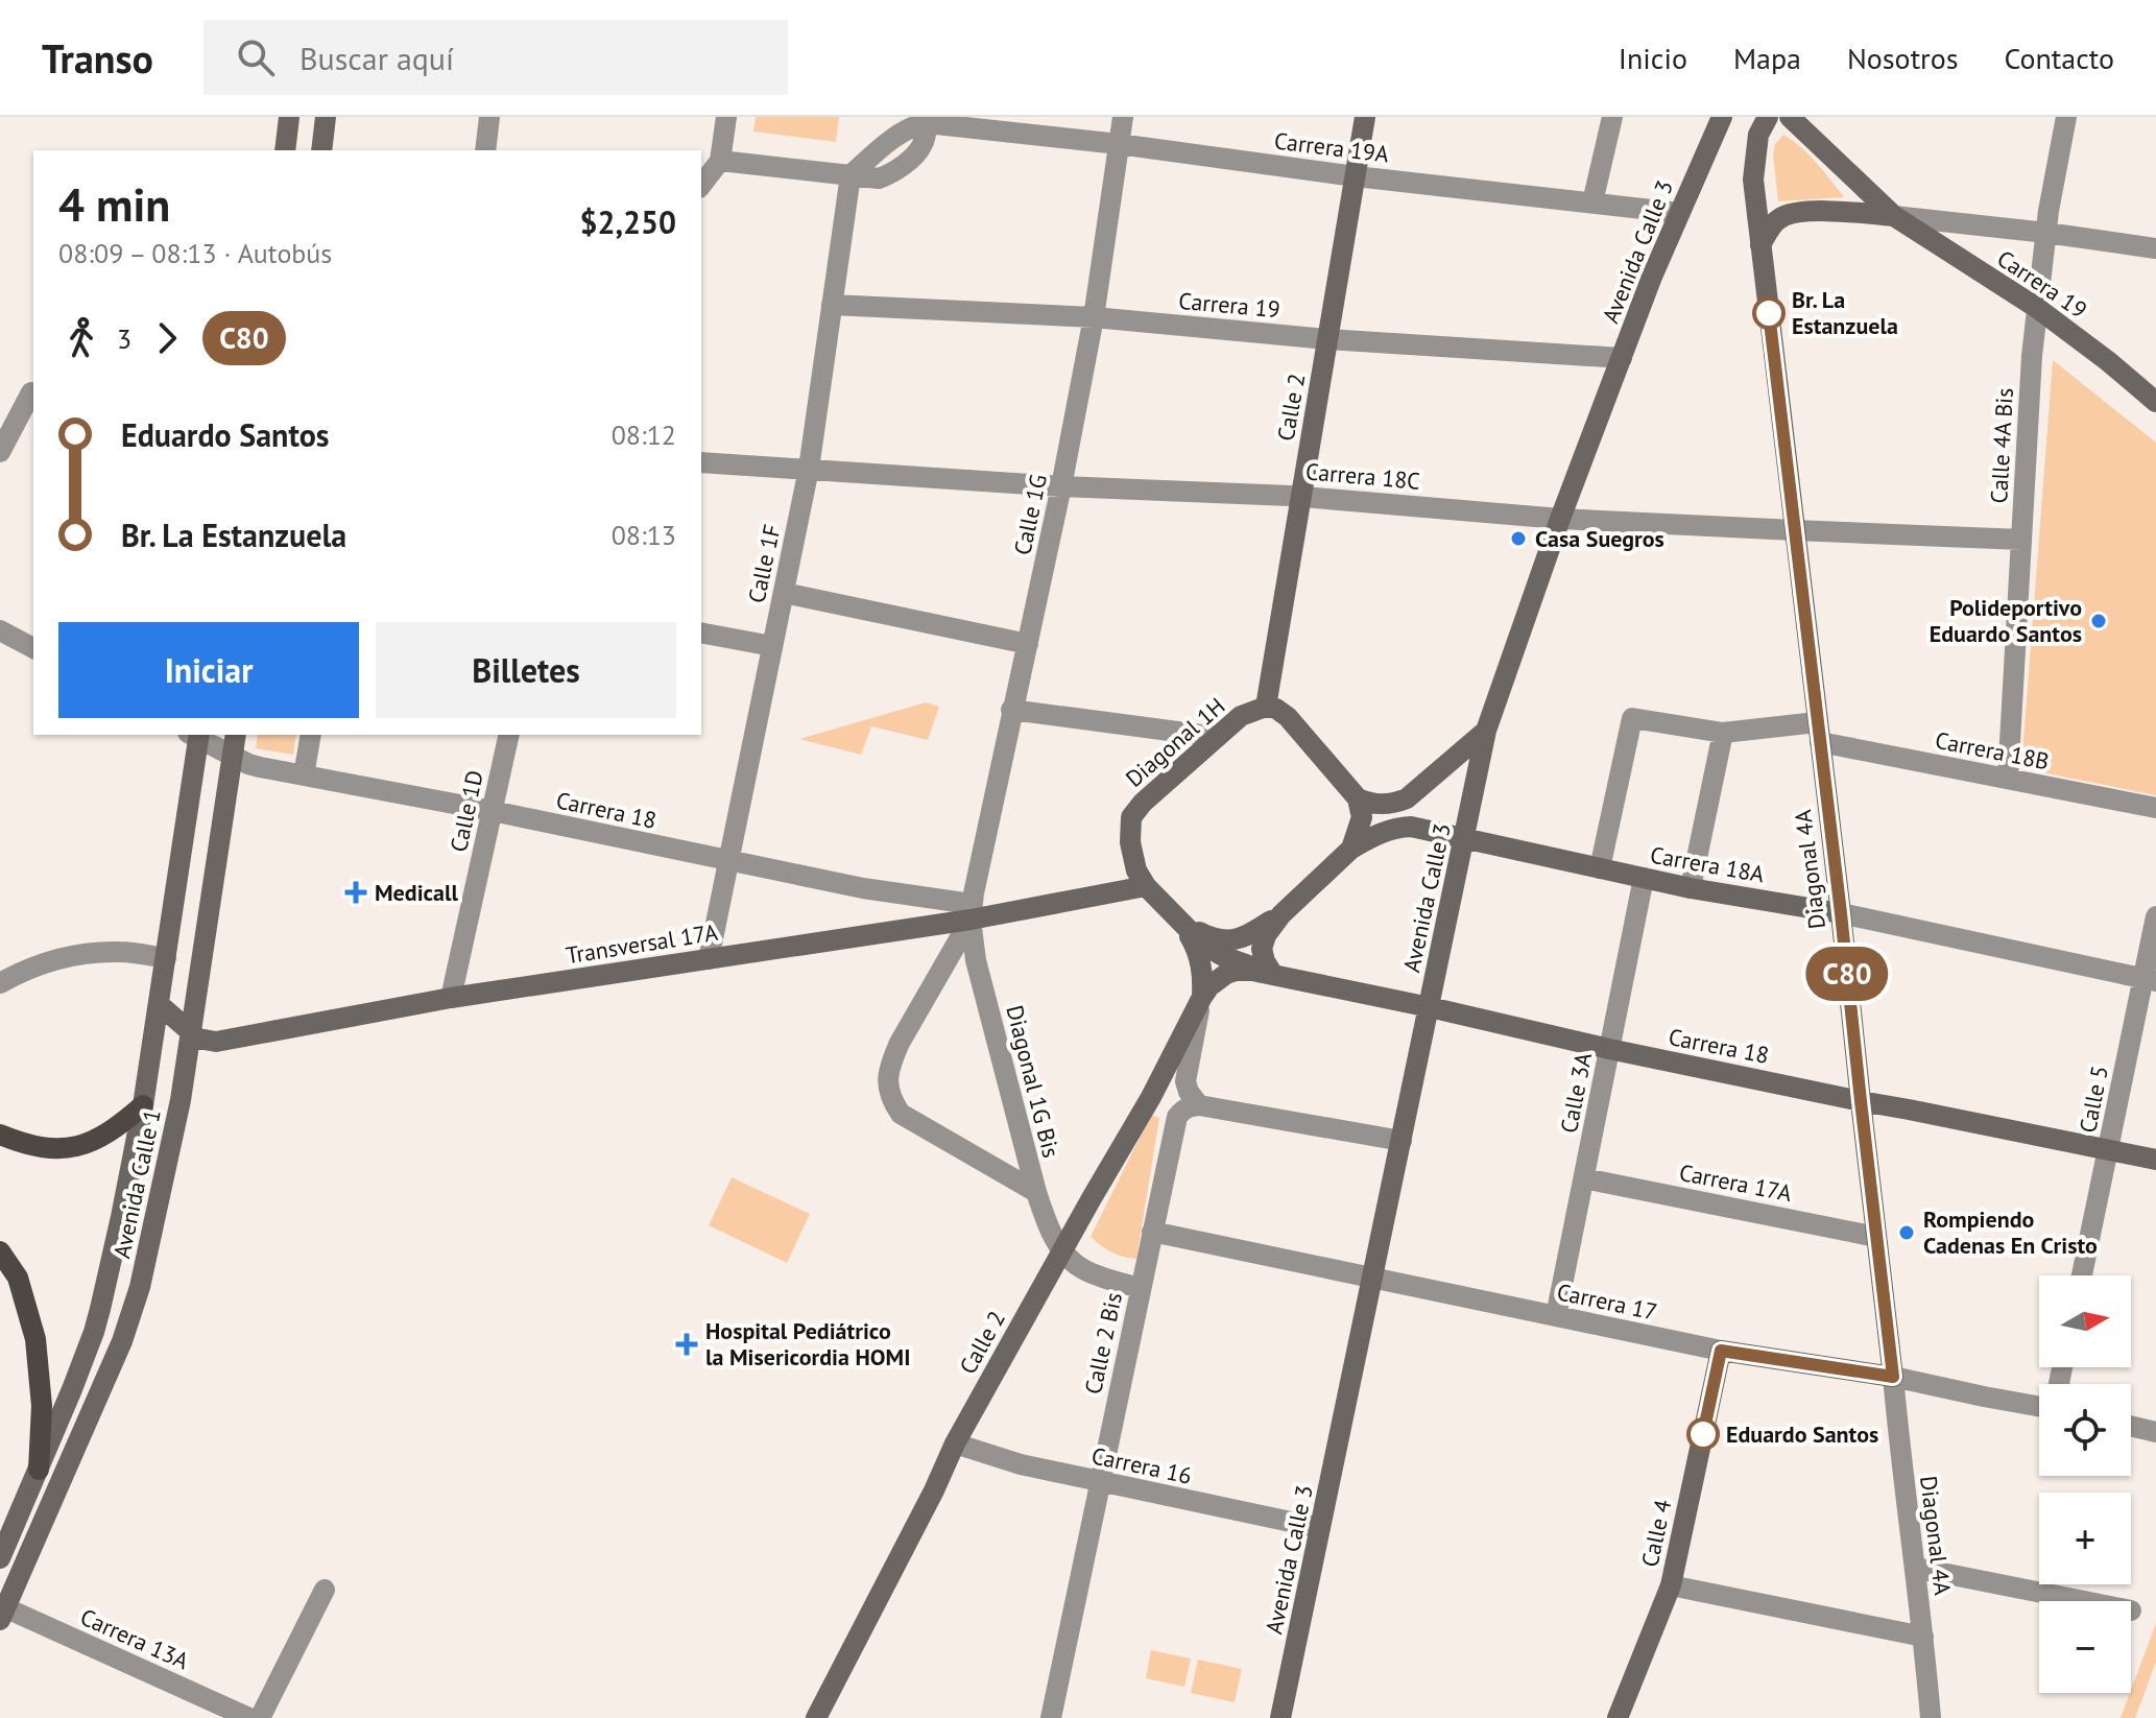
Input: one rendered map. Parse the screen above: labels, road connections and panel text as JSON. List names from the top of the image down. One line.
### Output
{"streets":{"street":["Carrera 19A","Avenida Calle 3","Carrera 19","Calle 2","Calle 4A Bis","Carrera 18C","Calle 1G","Calle 1F","Diagonal 1H","Carrera 18B","Carrera 18","Calle 1D","Carrera 18A","Diagonal 4A","Transversal 17A","Diagonal 1G Bis","Calle 3A","Calle 5","Carrera 17A","Avenida Calle 1","Carrera 17","Calle 2 Bis","Carrera 16","Calle 4","Carrera 13A"]},"crossings":[["Carrera 19A","Avenida Calle 3"],["Carrera 19A","Calle 2"],["Carrera 19A","Calle 1G"],["Avenida Calle 3","Carrera 19"],["Avenida Calle 3","Carrera 18C"],["Avenida Calle 3","Carrera 18"],["Avenida Calle 3","Carrera 18A"],["Avenida Calle 3","Carrera 17"],["Avenida Calle 3","Carrera 16"],["Carrera 19","Calle 2"],["Carrera 19","Calle 4A Bis"],["Carrera 19","Calle 1G"],["Carrera 19","Calle 1F"],["Calle 2","Carrera 18C"],["Calle 2","Diagonal 1H"],["Calle 2","Carrera 18"],["Calle 2","Carrera 18A"],["Calle 2","Transversal 17A"],["Calle 2","Diagonal 1G Bis"],["Calle 2","Carrera 16"],["Calle 4A Bis","Carrera 18C"],["Calle 4A Bis","Carrera 18B"],["Carrera 18C","Calle 1G"],["Carrera 18C","Calle 1F"],["Carrera 18C","Diagonal 4A"],["Calle 1G","Carrera 18"],["Calle 1G","Transversal 17A"],["Calle 1G","Diagonal 1G Bis"],["Calle 1F","Carrera 18"],["Calle 1F","Transversal 17A"],["Diagonal 1H","Carrera 18"],["Diagonal 1H","Carrera 18A"],["Diagonal 1H","Transversal 17A"],["Carrera 18B","Carrera 18A"],["Carrera 18B","Diagonal 4A"],["Carrera 18","Calle 1D"],["Carrera 18","Carrera 18A"],["Carrera 18","Diagonal 4A"],["Carrera 18","Transversal 17A"],["Carrera 18","Diagonal 1G Bis"],["Carrera 18","Calle 3A"],["Carrera 18","Calle 5"],["Carrera 18","Avenida Calle 1"],["Calle 1D","Transversal 17A"],["Carrera 18A","Diagonal 4A"],["Carrera 18A","Transversal 17A"],["Carrera 18A","Calle 3A"],["Carrera 18A","Calle 5"],["Diagonal 4A","Carrera 17A"],["Diagonal 4A","Carrera 17"],["Transversal 17A","Diagonal 1G Bis"],["Transversal 17A","Avenida Calle 1"],["Calle 3A","Carrera 17A"],["Calle 3A","Carrera 17"],["Avenida Calle 1","Carrera 13A"],["Carrera 17","Calle 2 Bis"],["Carrera 17","Calle 4"],["Calle 2 Bis","Carrera 16"]],"places":{"other":["Br. La Estanzuela","Casa Suegros","Polideportivo Eduardo Santos","Rompiendo Cadenas En Cristo","Eduardo Santos"],"health":["Medicall","Hospital Pediátrico la Misericordia HOMI"]},"lines":["bus line C80"],"north":"right","page":{"header":"Transo","search":"Buscar aquí","nav":["Inicio","Mapa","Nosotros","Contacto"],"on_map":"C80","heading":["4 min","08:09 – 08:13 · Autobús","$2,250"],"legs":["3","C80"],"list":[{"name":"Eduardo Santos","value":"08:12"},{"name":"Br. La Estanzuela","value":"08:13"}],"buttons":["Iniciar","Billetes"],"map_buttons":["+","−"]}}
